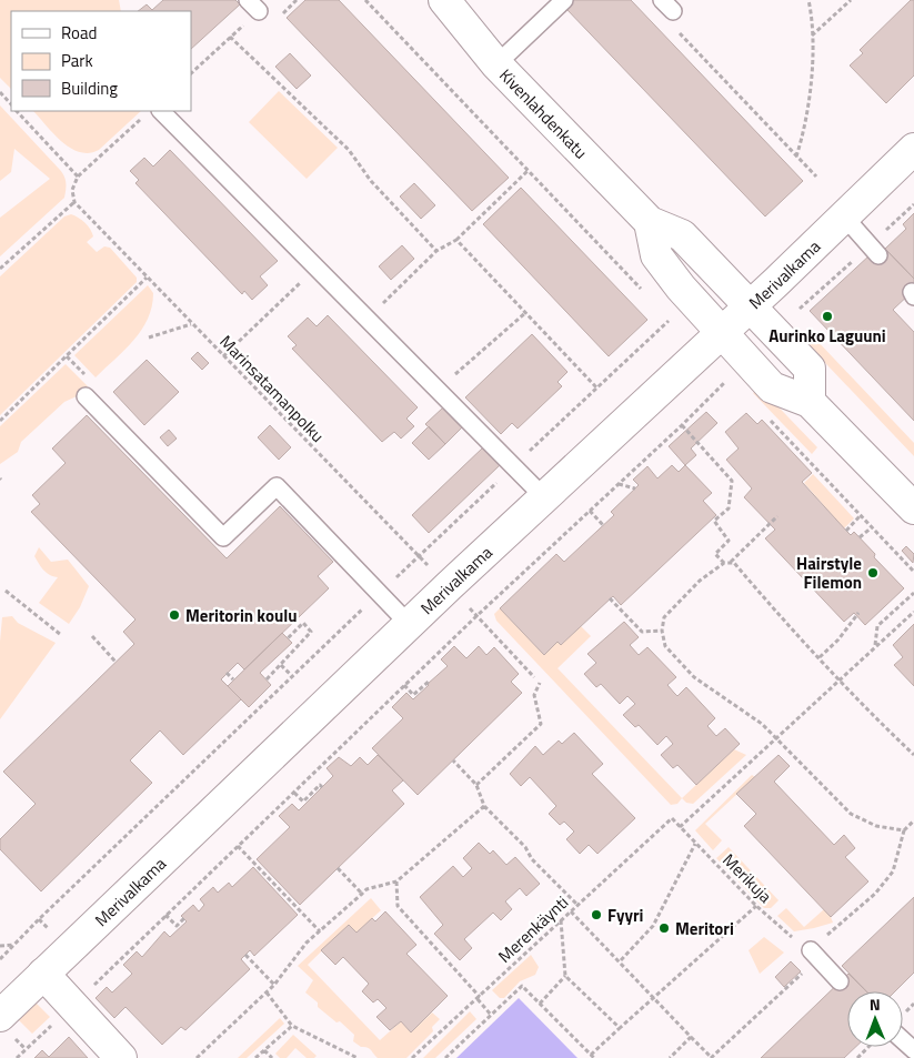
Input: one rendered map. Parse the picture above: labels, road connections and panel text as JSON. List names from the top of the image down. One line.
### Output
{"streets":{"street":["Kivenlahdenkatu","Merivalkama"],"path":["Marinsatamanpolku","Merikuja","Merenkäynti"]},"crossings":[["Kivenlahdenkatu","Merivalkama"],["Merivalkama","Marinsatamanpolku"],["Merikuja","Merenkäynti"]],"places":["Aurinko Laguuni","Hairstyle Filemon","Meritorin koulu","Fyyri","Meritori"],"legend":["Road","Park","Building"],"north":"top"}
